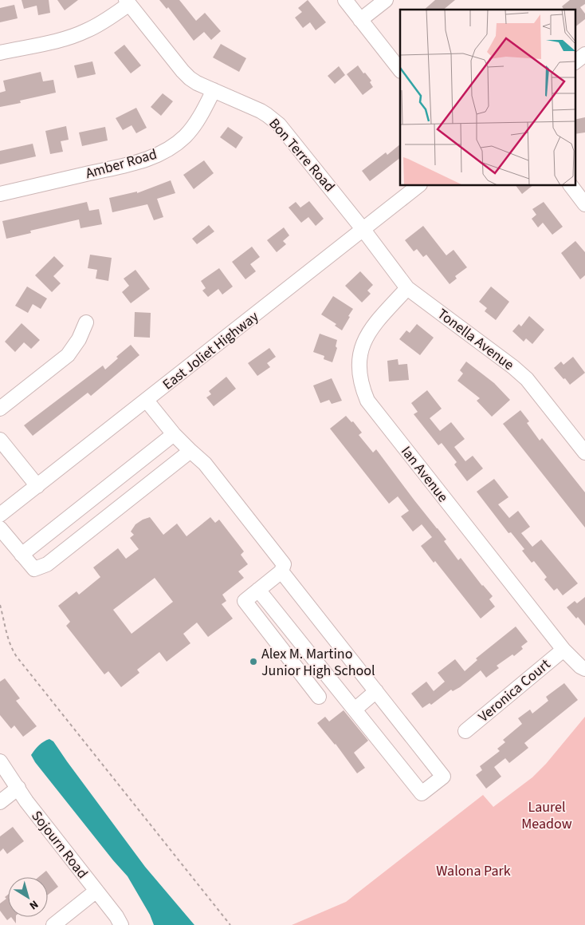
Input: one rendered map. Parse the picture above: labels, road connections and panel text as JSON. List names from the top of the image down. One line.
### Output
{"streets":{"street":["Bon Terre Road","Amber Road","Tonella Avenue","East Joliet Highway","Ian Avenue","Veronica Court","Sojourn Road"]},"crossings":[["Bon Terre Road","Amber Road"],["Bon Terre Road","Tonella Avenue"],["Bon Terre Road","East Joliet Highway"],["Tonella Avenue","East Joliet Highway"],["Tonella Avenue","Ian Avenue"],["Ian Avenue","Veronica Court"]],"parks":["Laurel Meadow","Walona Park"],"places":["Alex M. Martino Junior High School"],"north":"bottom right"}
